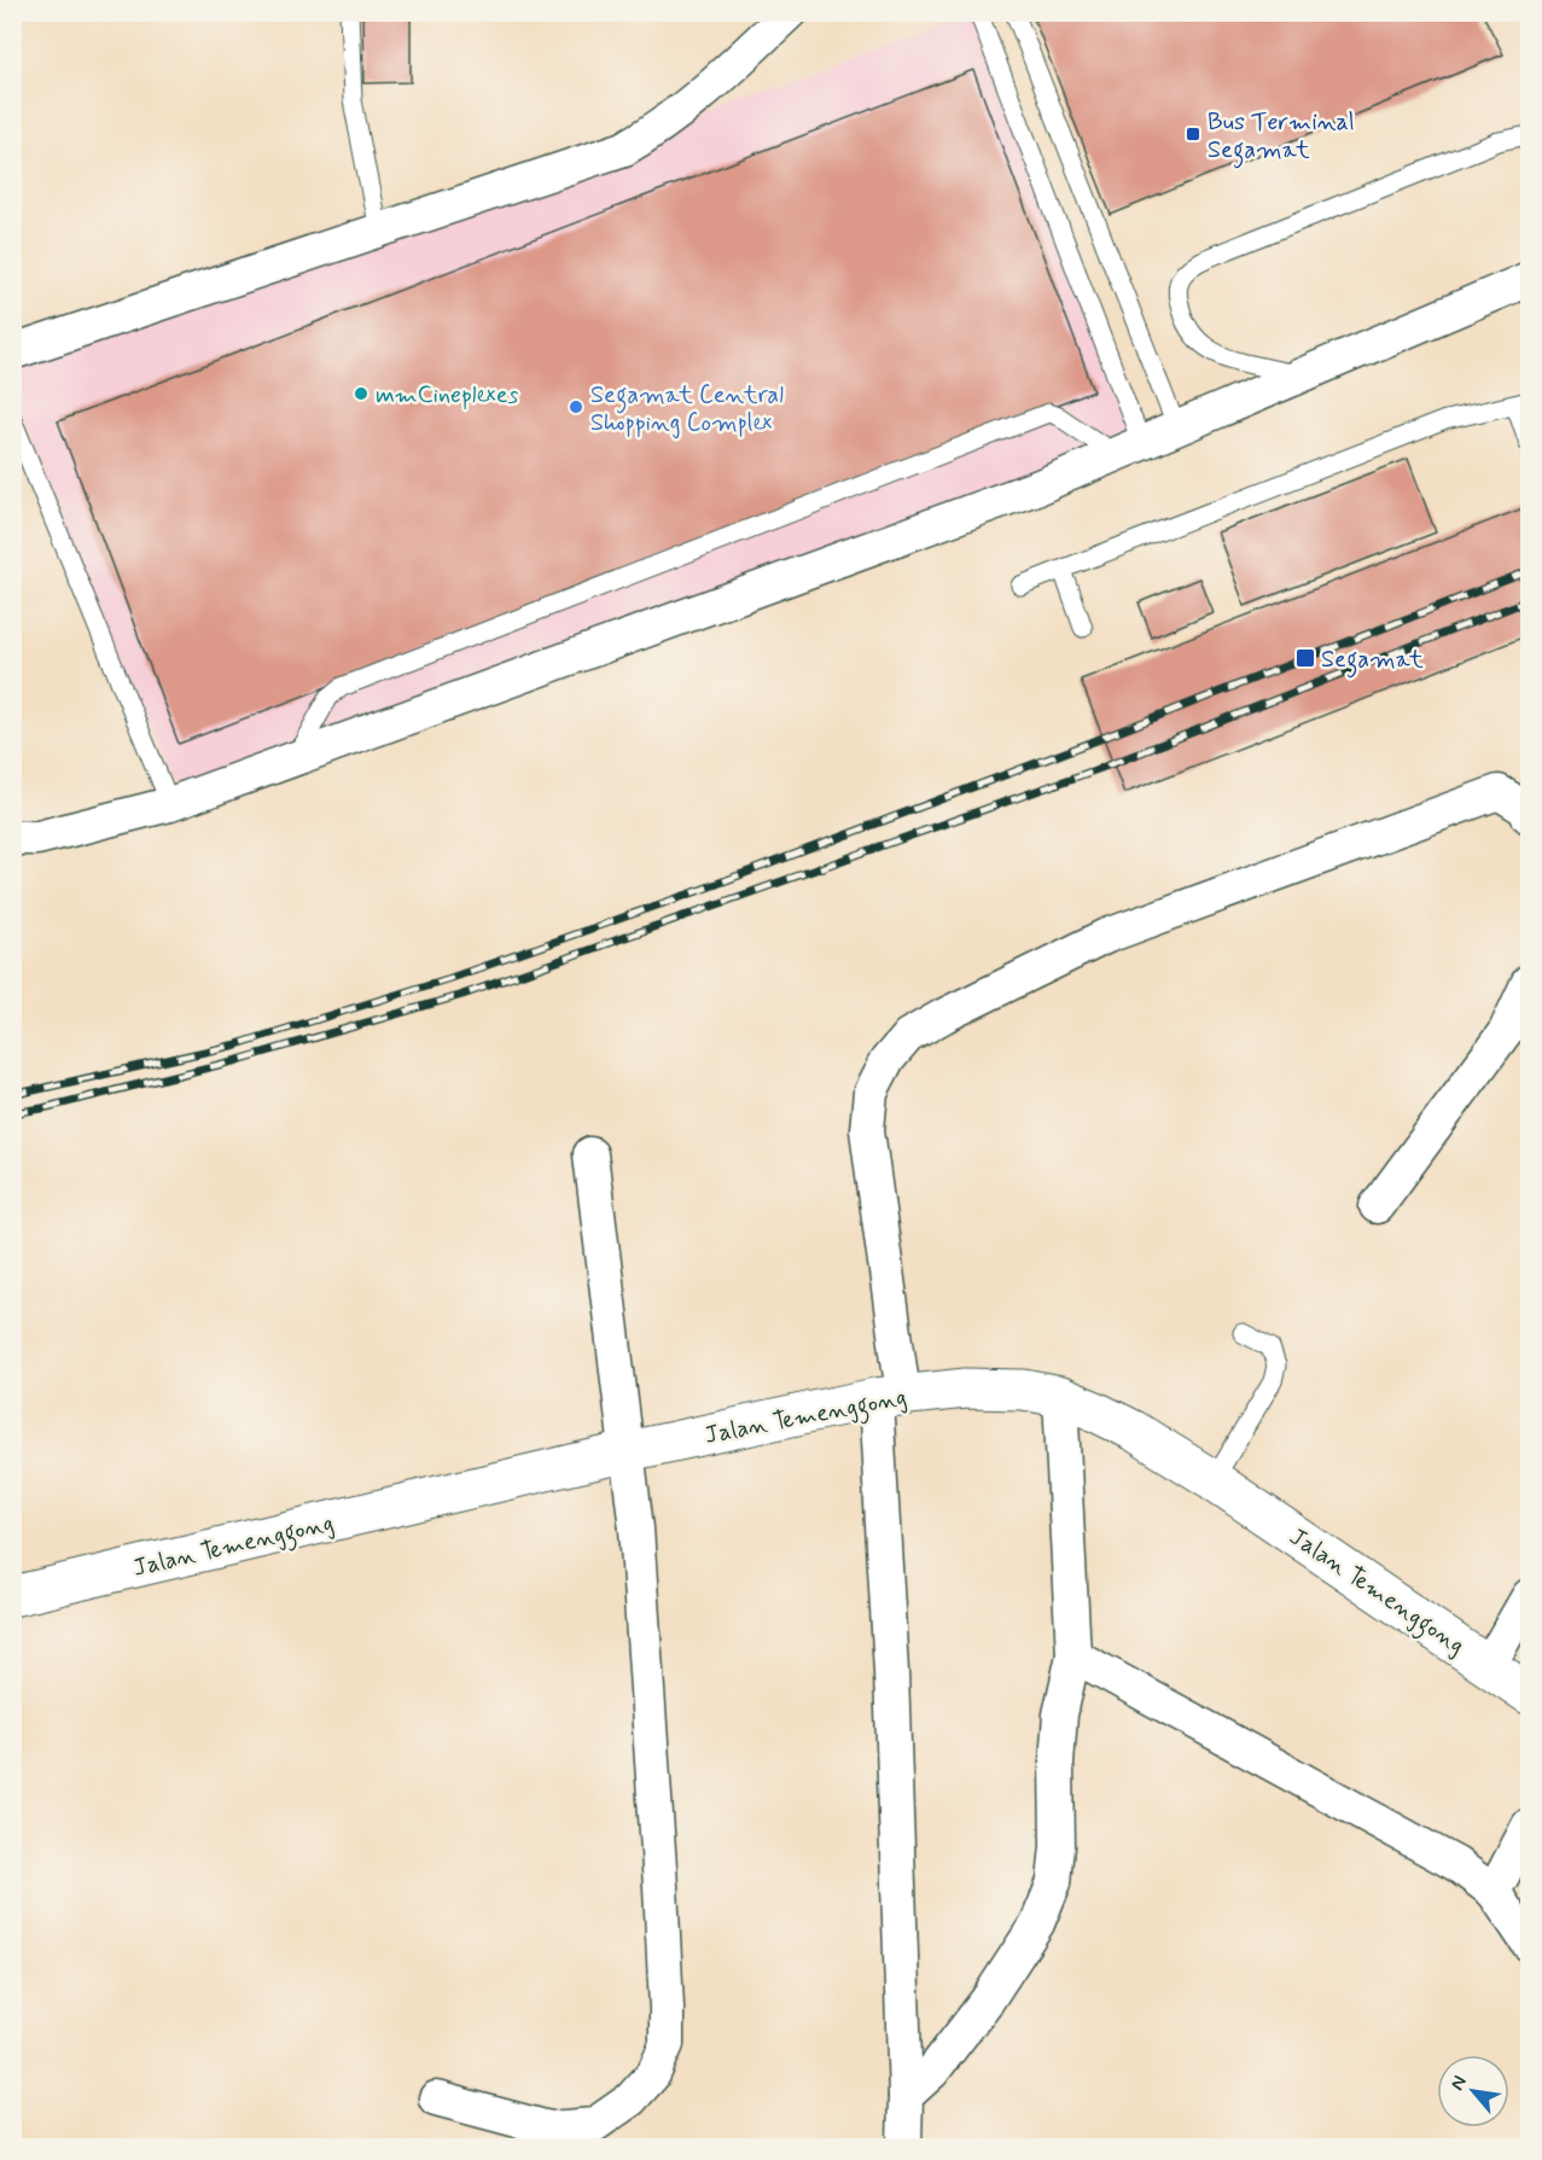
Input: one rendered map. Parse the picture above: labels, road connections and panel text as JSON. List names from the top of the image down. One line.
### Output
{"streets":{"street":["Jalan Temenggong"]},"places":{"transit":["Bus Terminal Segamat","Segamat"],"other":["mmCineplexes","Segamat Central Shopping Complex"]},"north":"top left"}
